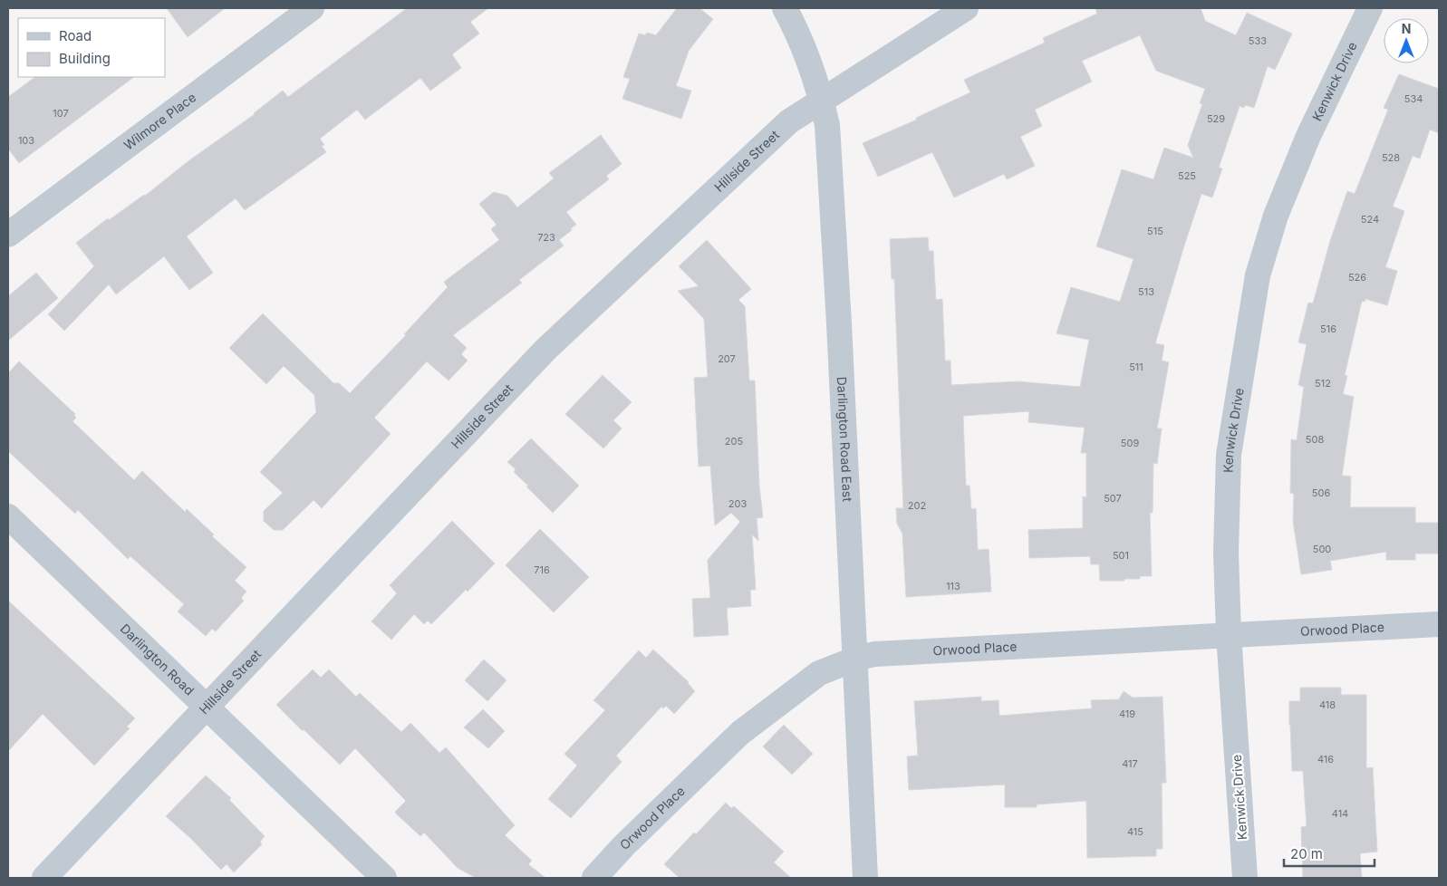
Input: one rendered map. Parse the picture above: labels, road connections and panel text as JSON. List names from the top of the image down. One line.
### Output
{"streets":{"street":["Kenwick Drive","Wilmore Place","Hillside Street","Darlington Road East","Orwood Place","Darlington Road"]},"crossings":[["Kenwick Drive","Orwood Place"],["Hillside Street","Darlington Road East"],["Hillside Street","Darlington Road"],["Darlington Road East","Orwood Place"]],"house_numbers":["533","534","107","529","103","528","525","524","515","723","526","513","516","207","511","512","508","205","509","506","507","203","202","500","501","716","113","418","419","416","417","414","415"],"legend":["Road","Building"],"scale_bar":"20 m","north":"top"}
